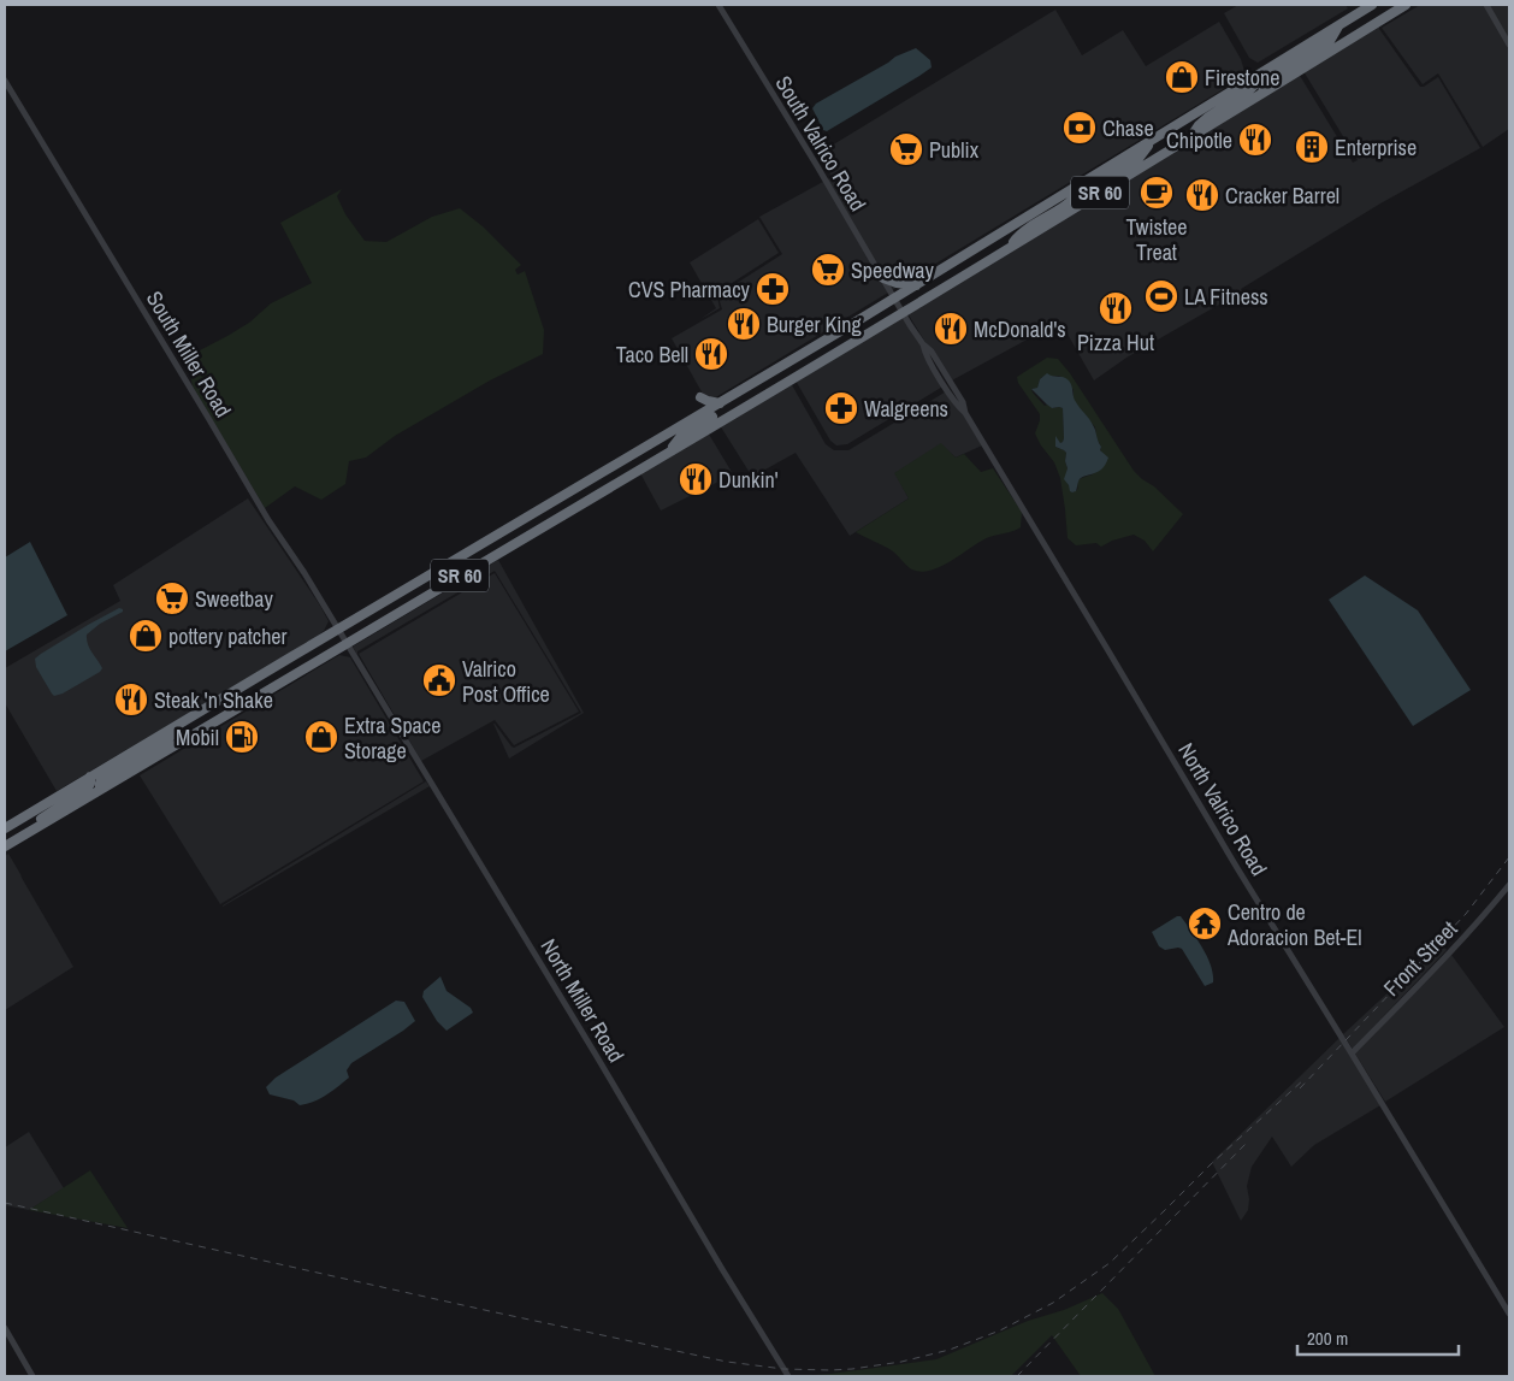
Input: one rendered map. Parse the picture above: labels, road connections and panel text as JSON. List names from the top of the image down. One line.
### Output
{"streets":{"highway":["SR 60"],"street":["South Valrico Road","South Miller Road","North Valrico Road","Front Street","North Miller Road"]},"crossings":[["South Valrico Road","SR 60"],["South Valrico Road","North Valrico Road"],["SR 60","South Miller Road"],["SR 60","North Valrico Road"],["SR 60","North Miller Road"],["South Miller Road","North Miller Road"],["North Valrico Road","Front Street"]],"places":{"shop":["Firestone","pottery patcher","Extra Space Storage"],"bank":["Chase"],"restaurant":["Chipotle","Cracker Barrel","Pizza Hut","Burger King","McDonald's","Taco Bell","Dunkin'","Steak 'n Shake"],"building":["Enterprise"],"supermarket":["Publix","Speedway","Sweetbay"],"cafe":["Twistee Treat"],"pharmacy":["CVS Pharmacy","Walgreens"],"sports":["LA Fitness"],"public building":["Valrico Post Office"],"fuel station":["Mobil"],"temple":["Centro de Adoracion Bet-El"]},"scale_bar":"200 m"}
